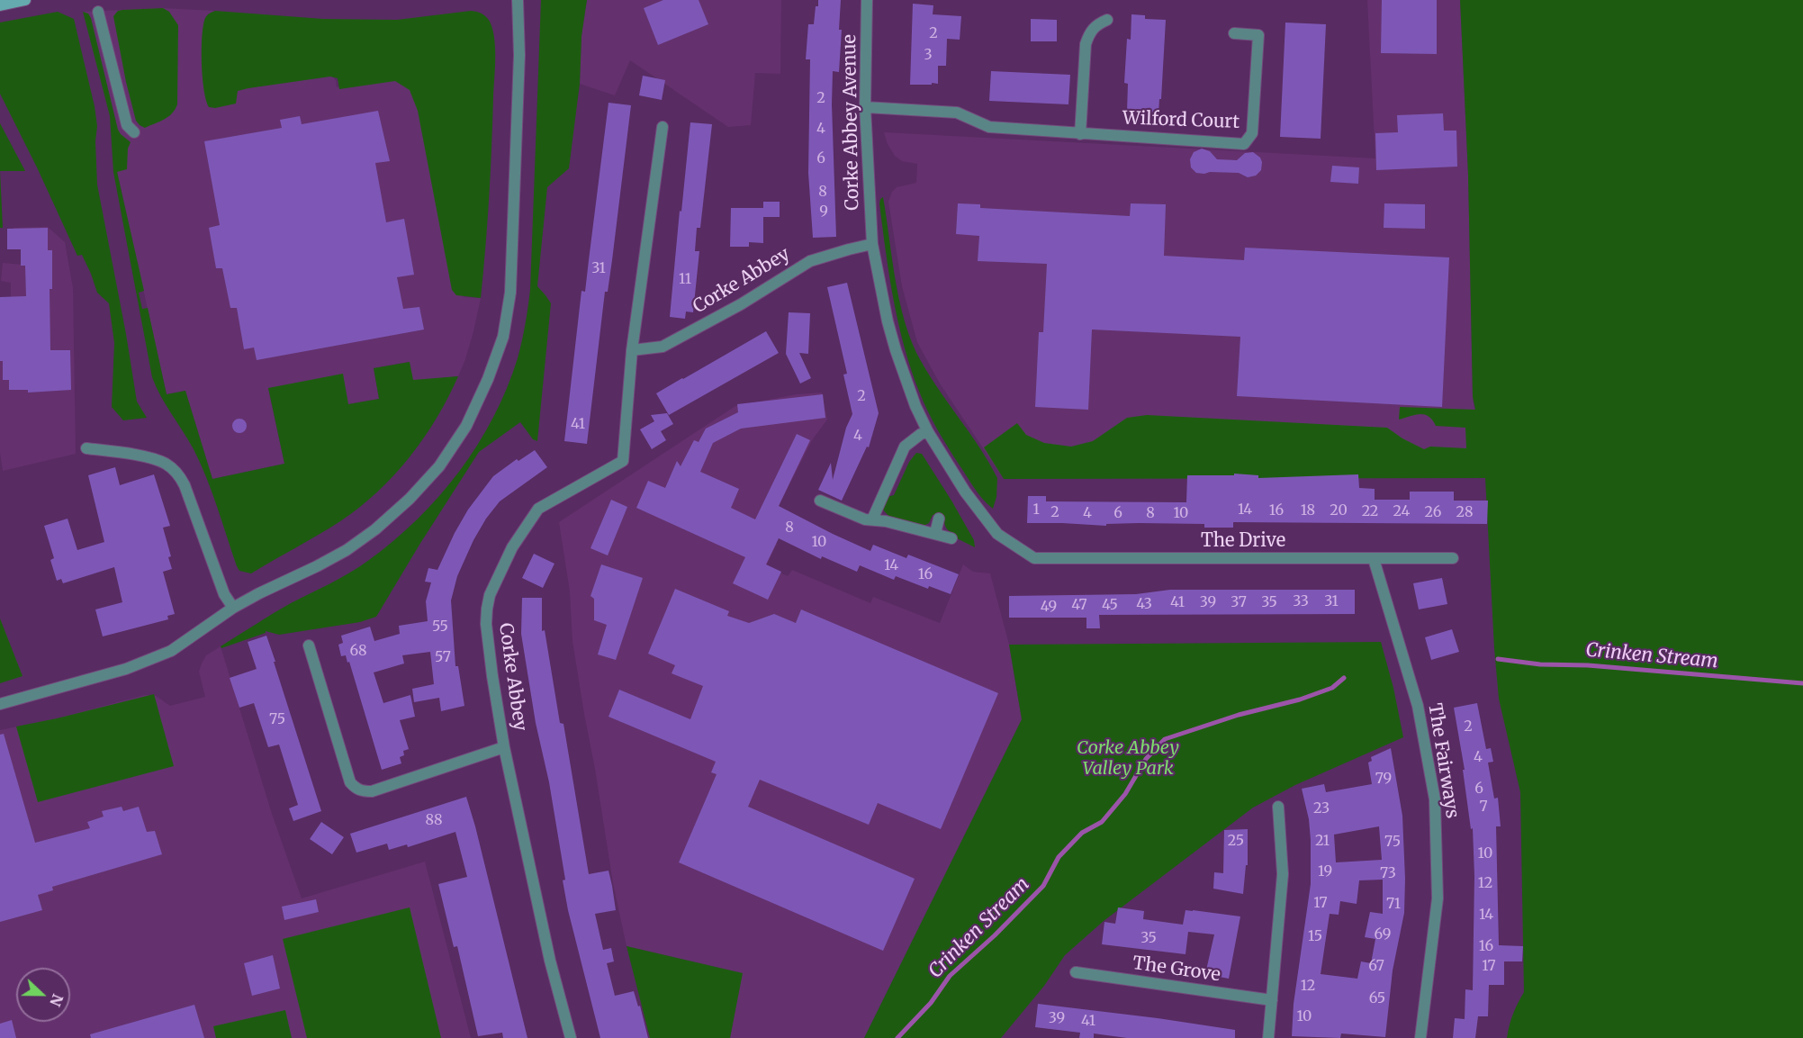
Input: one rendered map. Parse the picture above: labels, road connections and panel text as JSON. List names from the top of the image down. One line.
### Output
{"streets":{"street":["Wilford Court","Corke Abbey Avenue","Corke Abbey","The Drive","The Fairways","The Grove"]},"crossings":[["Wilford Court","Corke Abbey Avenue"],["Corke Abbey Avenue","Corke Abbey"],["Corke Abbey Avenue","The Drive"],["The Drive","The Fairways"]],"water":["Crinken Stream"],"parks":["Corke Abbey Valley Park"],"house_numbers":["2","3","2","4","6","8","9","31","11","2","41","4","1","14","16","18","20","22","24","2","26","28","4","6","8","10","8","10","14","16","33","31","41","39","37","35","43","47","45","49","55","68","57","75","2","4","79","6","7","23","88","25","21","75","10","19","73","12","17","71","14","69","15","35","16","67","17","12","65","10","39","41"],"north":"right"}
